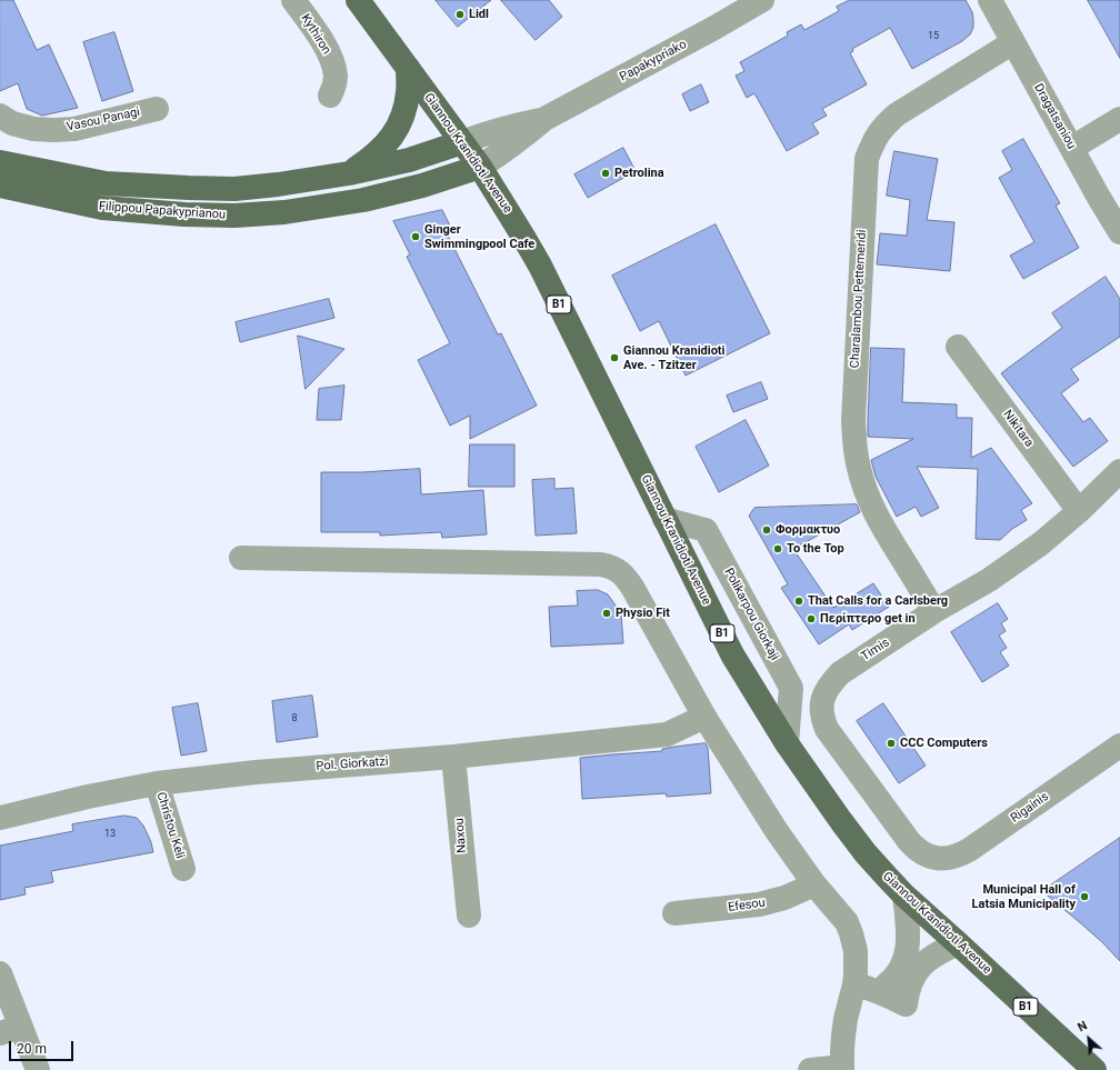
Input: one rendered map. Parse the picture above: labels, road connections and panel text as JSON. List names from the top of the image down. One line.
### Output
{"streets":{"main road":["Giannou Kranidioti Avenue","Filippou Papakyprianou","B1"],"street":["Kythiron","Papakypriako","Dragatsaniou","Vasou Panagi","Charalambou Pettemeridi","Nikitara","Polikarpou Giorkaji","Timis","Pol. Giorkatzi","Rigainis","Christou Keli","Naxou","Efesou"]},"crossings":[["Papakypriako","Giannou Kranidioti Avenue"],["Papakypriako","Filippou Papakyprianou"],["Dragatsaniou","Charalambou Pettemeridi"],["Giannou Kranidioti Avenue","Filippou Papakyprianou"],["Giannou Kranidioti Avenue","Polikarpou Giorkaji"],["Charalambou Pettemeridi","Timis"],["Nikitara","Timis"],["Timis","Rigainis"],["Pol. Giorkatzi","Christou Keli"],["Pol. Giorkatzi","Naxou"]],"places":["Lidl","Petrolina","Ginger Swimmingpool Cafe","Giannou Kranidioti Ave. - Tzitzer","Φορμακτυο","To the Top","That Calls for a Carlsberg","Physio Fit","Περίπτερο get in","CCC Computers","Municipal Hall of Latsia Municipality"],"house_numbers":["15","8","13"],"scale_bar":"20 m","north":"top left"}
